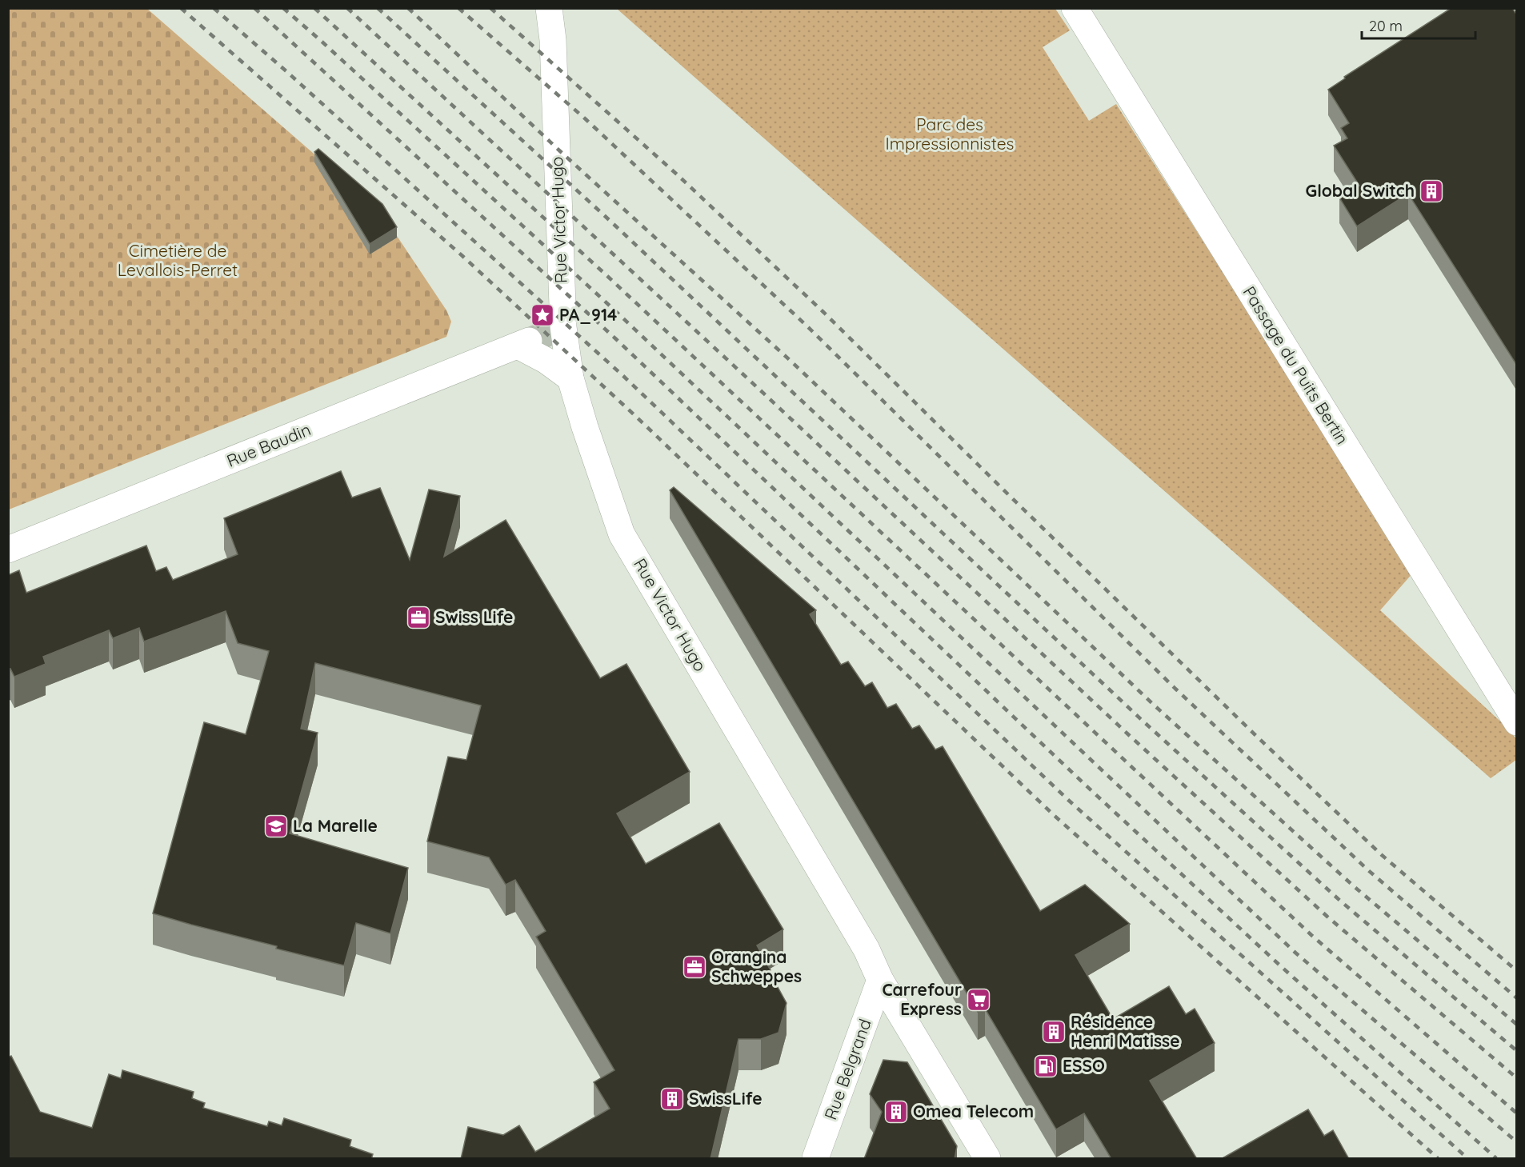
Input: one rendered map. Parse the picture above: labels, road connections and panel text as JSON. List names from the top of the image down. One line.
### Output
{"streets":{"street":["Rue Victor Hugo","Passage du Puits Bertin","Rue Baudin","Rue Belgrand"]},"crossings":[["Rue Victor Hugo","Rue Baudin"],["Rue Victor Hugo","Rue Belgrand"]],"parks":["Parc des Impressionnistes","Cimetière de Levallois-Perret"],"places":{"building":["Global Switch","Résidence Henri Matisse","SwissLife","Omea Telecom"],"place":["PA_914"],"office":["Swiss Life","Orangina Schweppes"],"school or university":["La Marelle"],"supermarket":["Carrefour Express"],"fuel station":["ESSO"]},"scale_bar":"20 m"}
